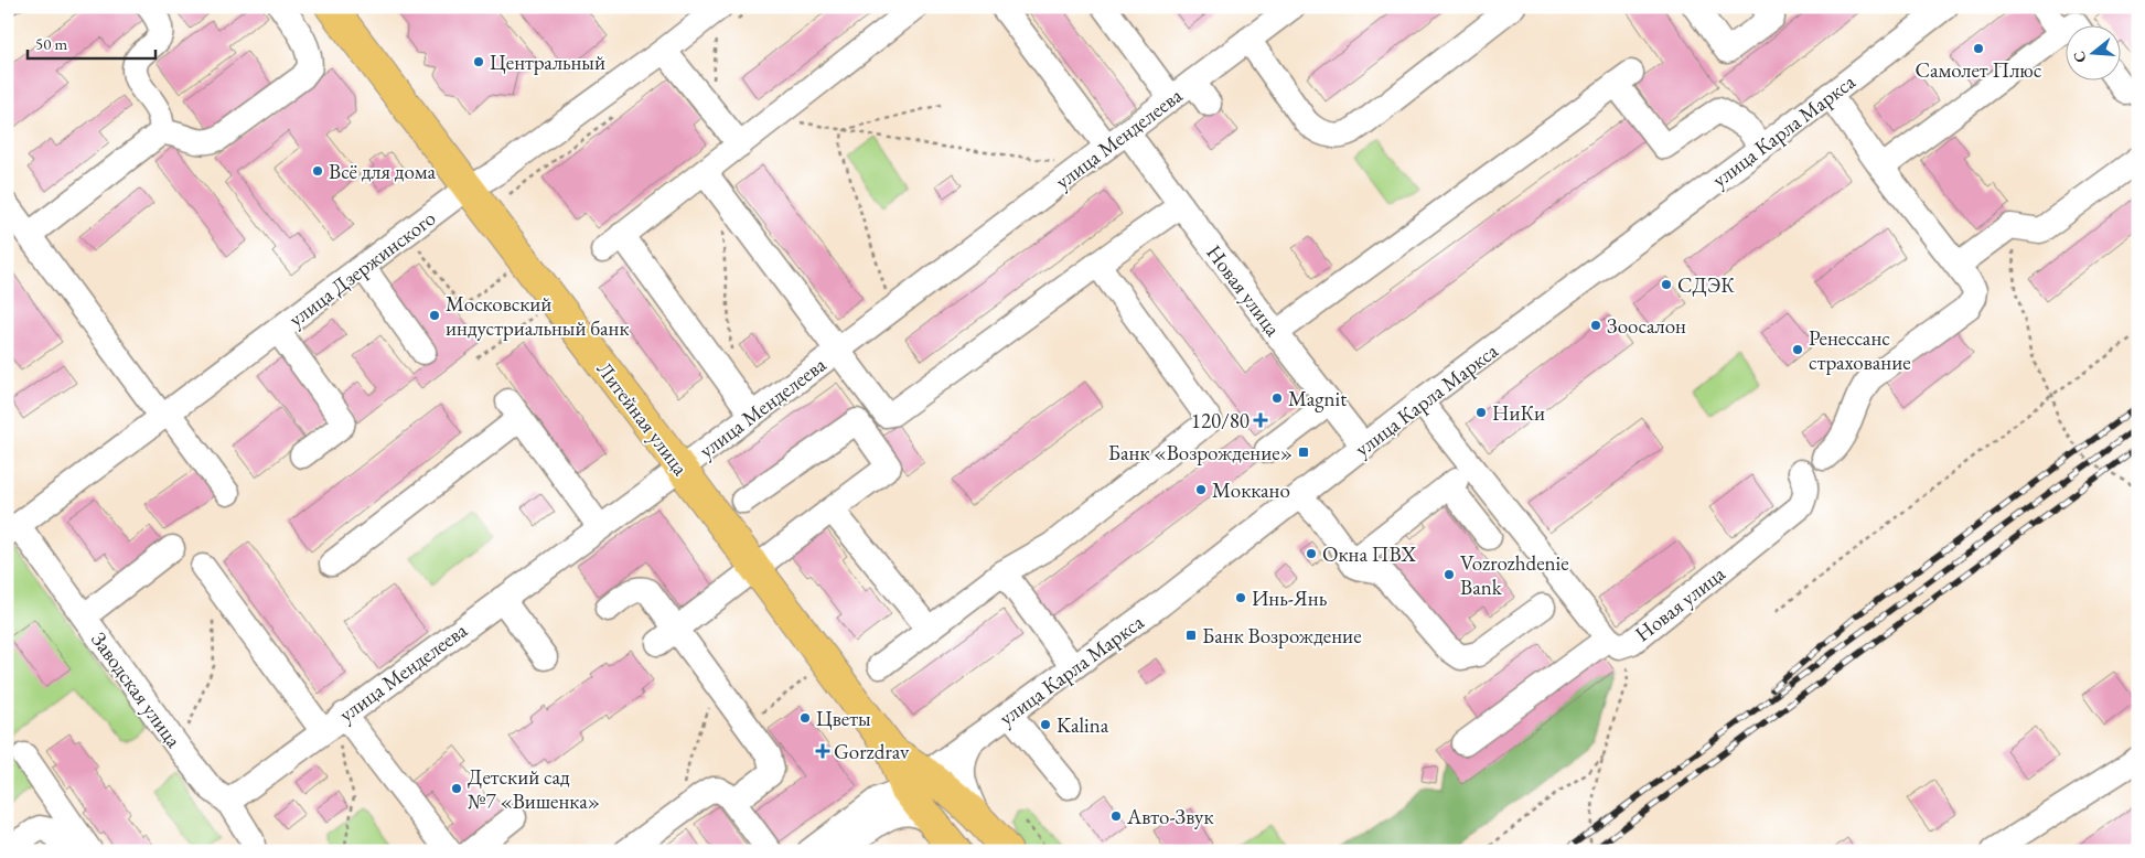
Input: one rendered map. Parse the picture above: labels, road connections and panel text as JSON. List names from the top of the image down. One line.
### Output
{"streets":{"highway":["Литейная улица"],"street":["улица Карла Маркса","улица Менделеева","улица Дзержинского","Новая улица","Заводская улица"]},"crossings":[["улица Карла Маркса","Новая улица"],["улица Карла Маркса","Литейная улица"],["улица Менделеева","Новая улица"],["улица Менделеева","Литейная улица"],["улица Менделеева","Заводская улица"],["улица Дзержинского","Литейная улица"],["улица Дзержинского","Заводская улица"]],"places":{"other":["Самолет Плюс","Центральный","Всё для дома","СДЭК","Московский индустриальный банк","Зоосалон","Ренессанс страхование","Magnit","НиКи","Моккано","Окна ПВХ","Vozrozhdenie Bank","Инь-Янь","Цветы","Kalina","Детский сад №7 «Вишенка»","Авто-Звук"],"health":["120/80","Gorzdrav"],"transit":["Банк «Возрождение»","Банк Возрождение"]},"scale_bar":"50 m","north":"left"}
